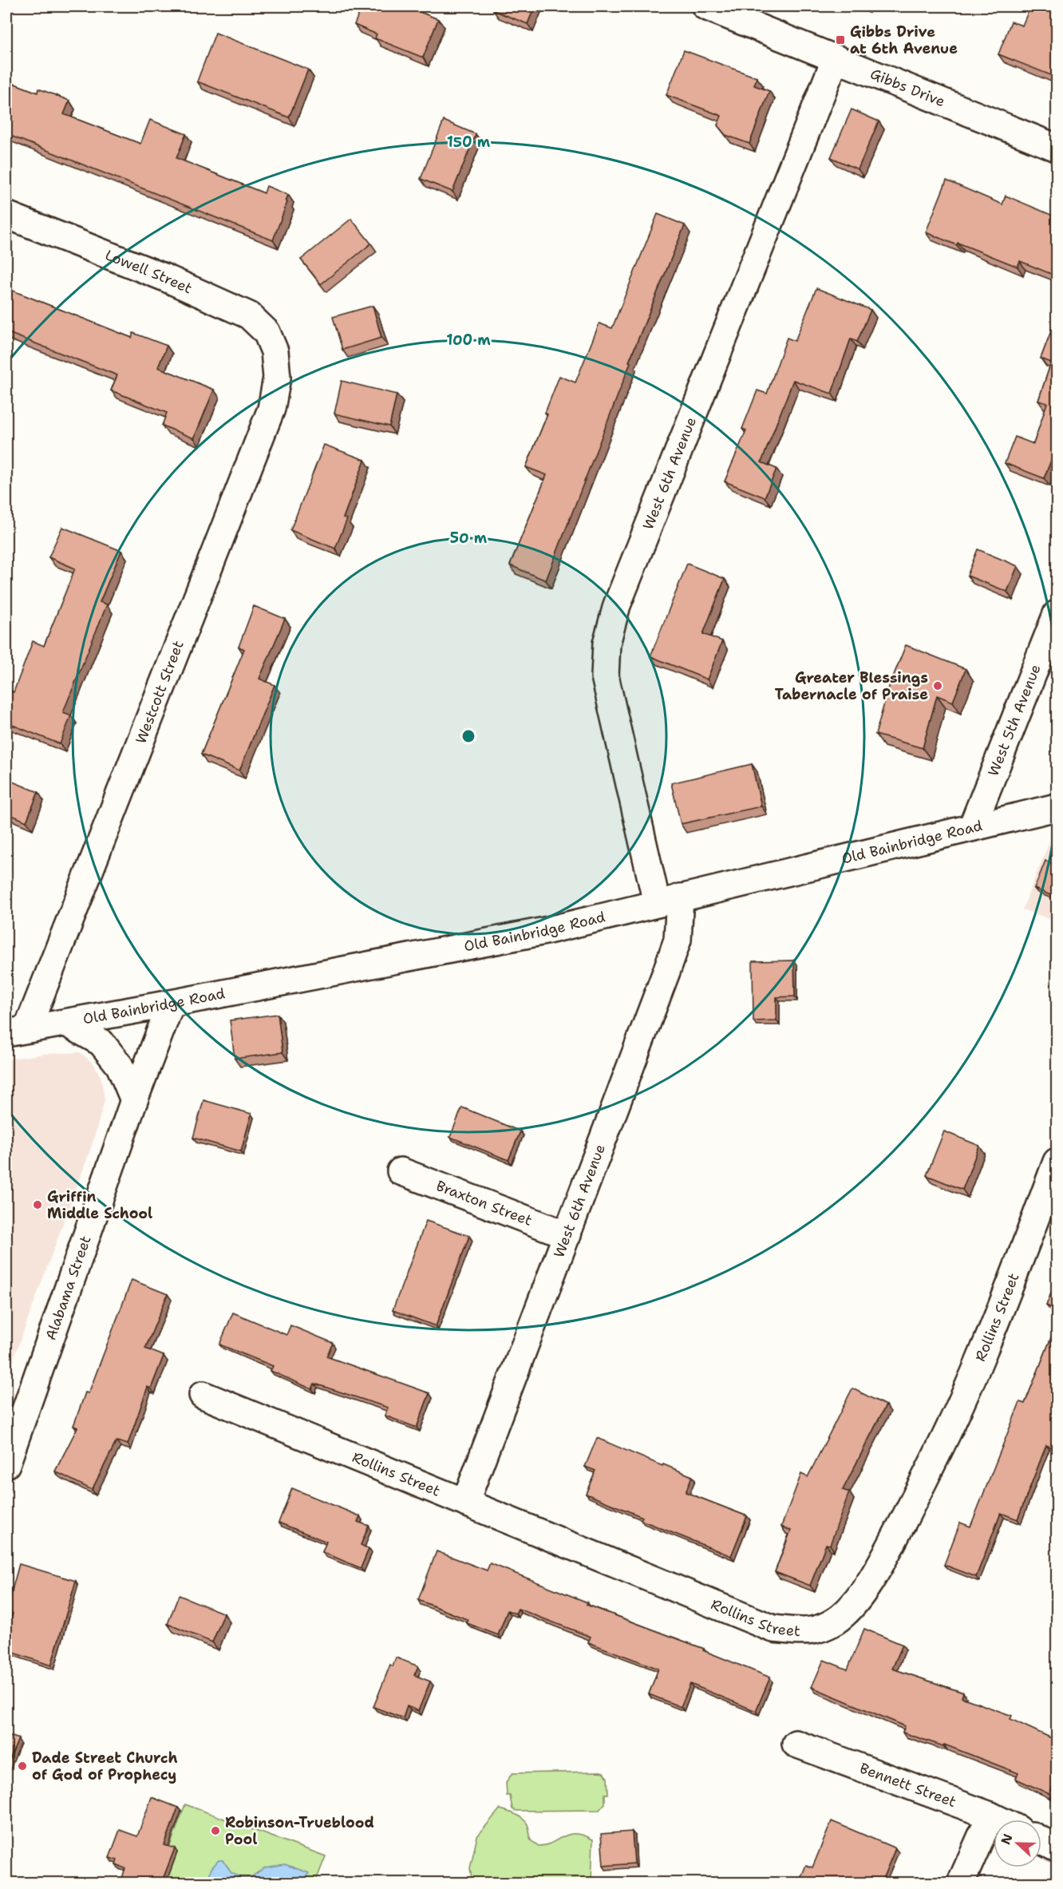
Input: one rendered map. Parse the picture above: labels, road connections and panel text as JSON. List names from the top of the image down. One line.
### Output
{"streets":{"street":["Gibbs Drive","Lowell Street","West 6th Avenue","Westcott Street","West 5th Avenue","Old Bainbridge Road","Braxton Street","Alabama Street","Rollins Street","Bennett Street"]},"crossings":[["Gibbs Drive","West 6th Avenue"],["Lowell Street","Westcott Street"],["West 6th Avenue","Old Bainbridge Road"],["West 6th Avenue","Braxton Street"],["West 6th Avenue","Rollins Street"],["Westcott Street","Old Bainbridge Road"],["West 5th Avenue","Old Bainbridge Road"],["Old Bainbridge Road","Alabama Street"]],"places":{"transit":["Gibbs Drive at 6th Avenue"],"other":["Greater Blessings Tabernacle of Praise","Griffin Middle School","Dade Street Church of God of Prophecy","Robinson-Trueblood Pool"]},"north":"left","rings":["150 m","100 m","50 m"]}
